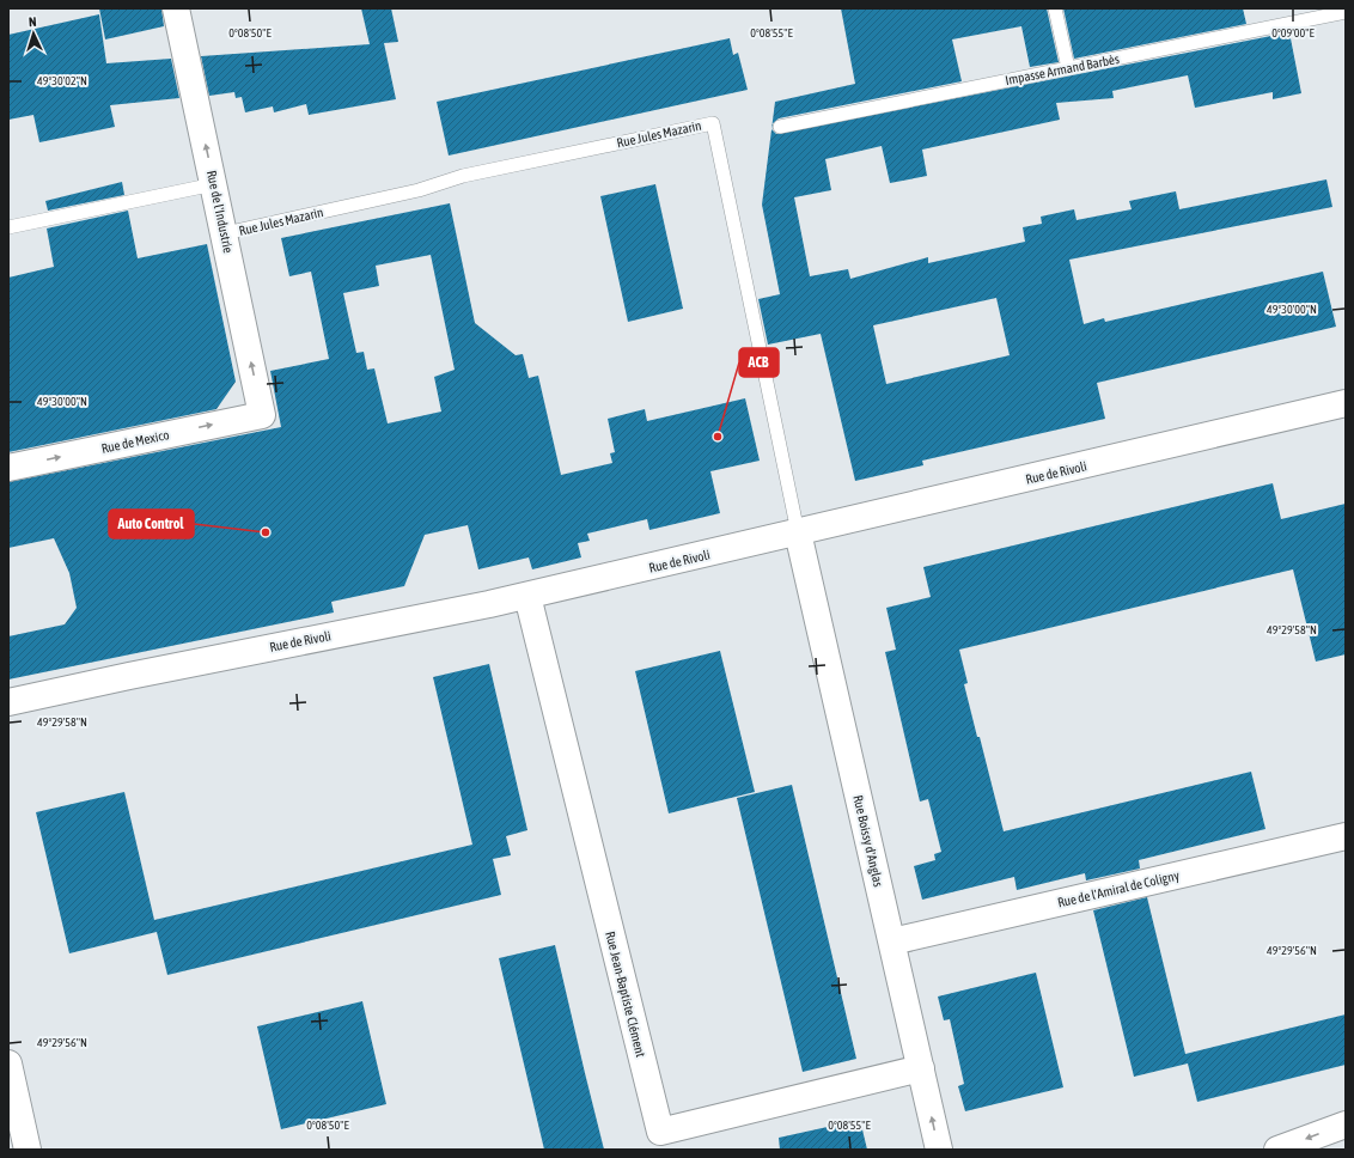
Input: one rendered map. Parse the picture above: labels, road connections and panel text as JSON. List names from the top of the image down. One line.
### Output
{"streets":{"street":["Rue de l'Industrie","Rue de Mexico","Rue de Rivoli","Rue Boissy d'Anglas","Rue de l'Amiral de Coligny","Rue Jean-Baptiste Clément"],"lane":["Impasse Armand Barbès","Rue Jules Mazarin"]},"crossings":[["Rue Jules Mazarin","Rue de l'Industrie"],["Rue Jules Mazarin","Rue de Rivoli"],["Rue Jules Mazarin","Rue Boissy d'Anglas"],["Rue de l'Industrie","Rue de Mexico"],["Rue de Rivoli","Rue Boissy d'Anglas"],["Rue de Rivoli","Rue Jean-Baptiste Clément"],["Rue Boissy d'Anglas","Rue de l'Amiral de Coligny"],["Rue Boissy d'Anglas","Rue Jean-Baptiste Clément"]],"one_way":["Rue de l'Industrie","Rue de Mexico"],"places":["ACB","Auto Control"],"north":"top","coordinates":["0°08'50\"E","0°08'55\"E","0°09'00\"E","49°30'02\"N","49°30'00\"N","49°29'58\"N","49°29'56\"N"]}
